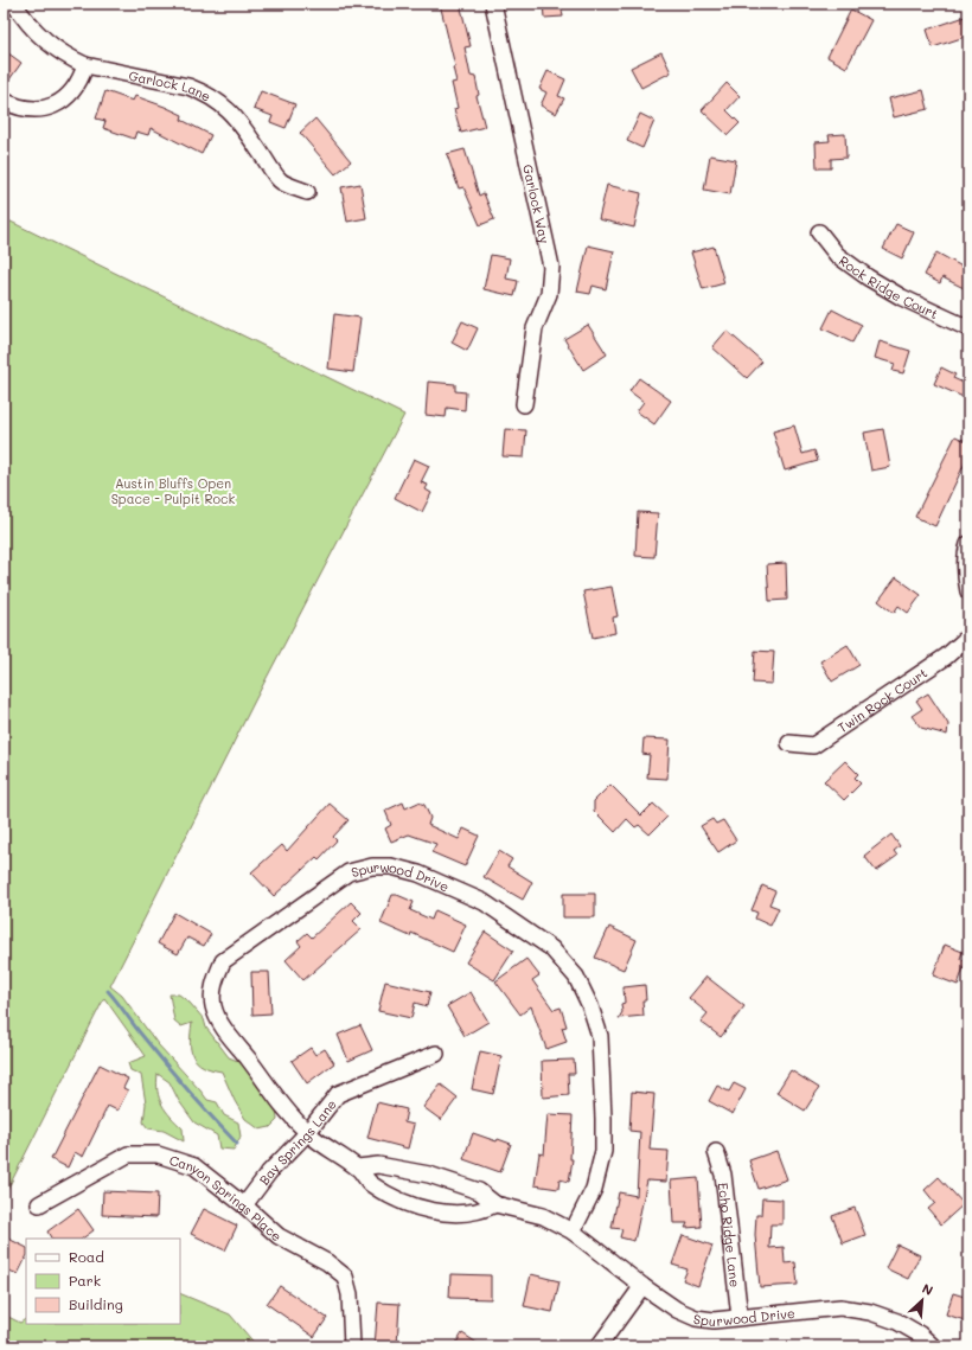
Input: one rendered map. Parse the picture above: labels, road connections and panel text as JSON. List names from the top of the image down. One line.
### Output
{"streets":{"street":["Garlock Lane","Garlock Way","Rock Ridge Court","Twin Rock Court","Spurwood Drive","Bay Springs Lane","Canyon Springs Place","Echo Ridge Lane"]},"crossings":[["Spurwood Drive","Bay Springs Lane"],["Spurwood Drive","Echo Ridge Lane"],["Bay Springs Lane","Canyon Springs Place"]],"parks":["Austin Bluffs Open Space - Pulpit Rock"],"legend":["Road","Park","Building"],"north":"top right"}
